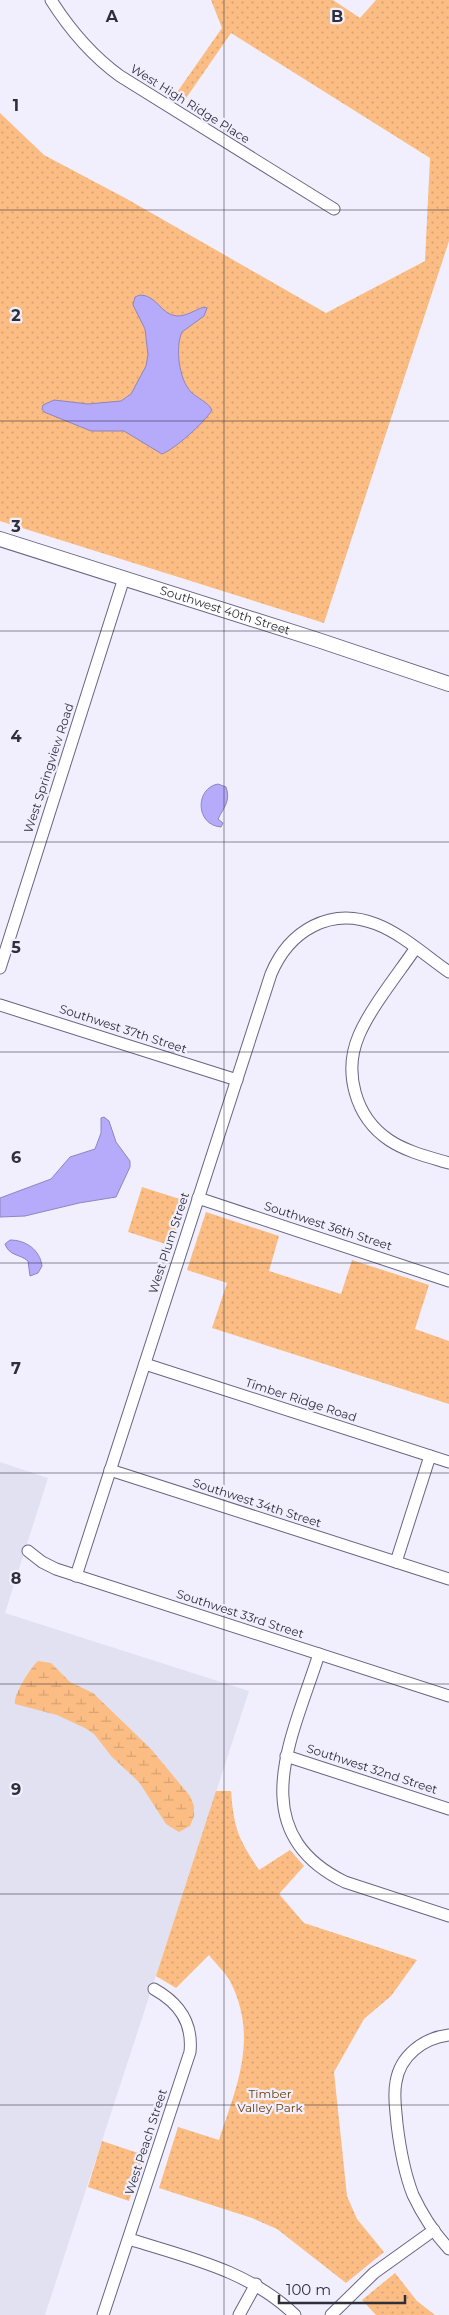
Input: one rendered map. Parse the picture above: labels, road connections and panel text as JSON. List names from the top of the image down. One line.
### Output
{"streets":{"main road":["Southwest 40th Street"],"street":["West High Ridge Place","West Springview Road","Southwest 37th Street","Southwest 36th Street","West Plum Street","Timber Ridge Road","Southwest 34th Street","Southwest 33rd Street","Southwest 32nd Street","West Peach Street"]},"crossings":[["Southwest 40th Street","West Springview Road"],["Southwest 37th Street","West Plum Street"],["Southwest 36th Street","West Plum Street"],["West Plum Street","Timber Ridge Road"],["West Plum Street","Southwest 34th Street"],["West Plum Street","Southwest 33rd Street"]],"parks":["Timber Valley Park"],"scale_bar":"100 m","grid":{"columns":["A","B"],"rows":["1","2","3","4","5","6","7","8","9"]}}
